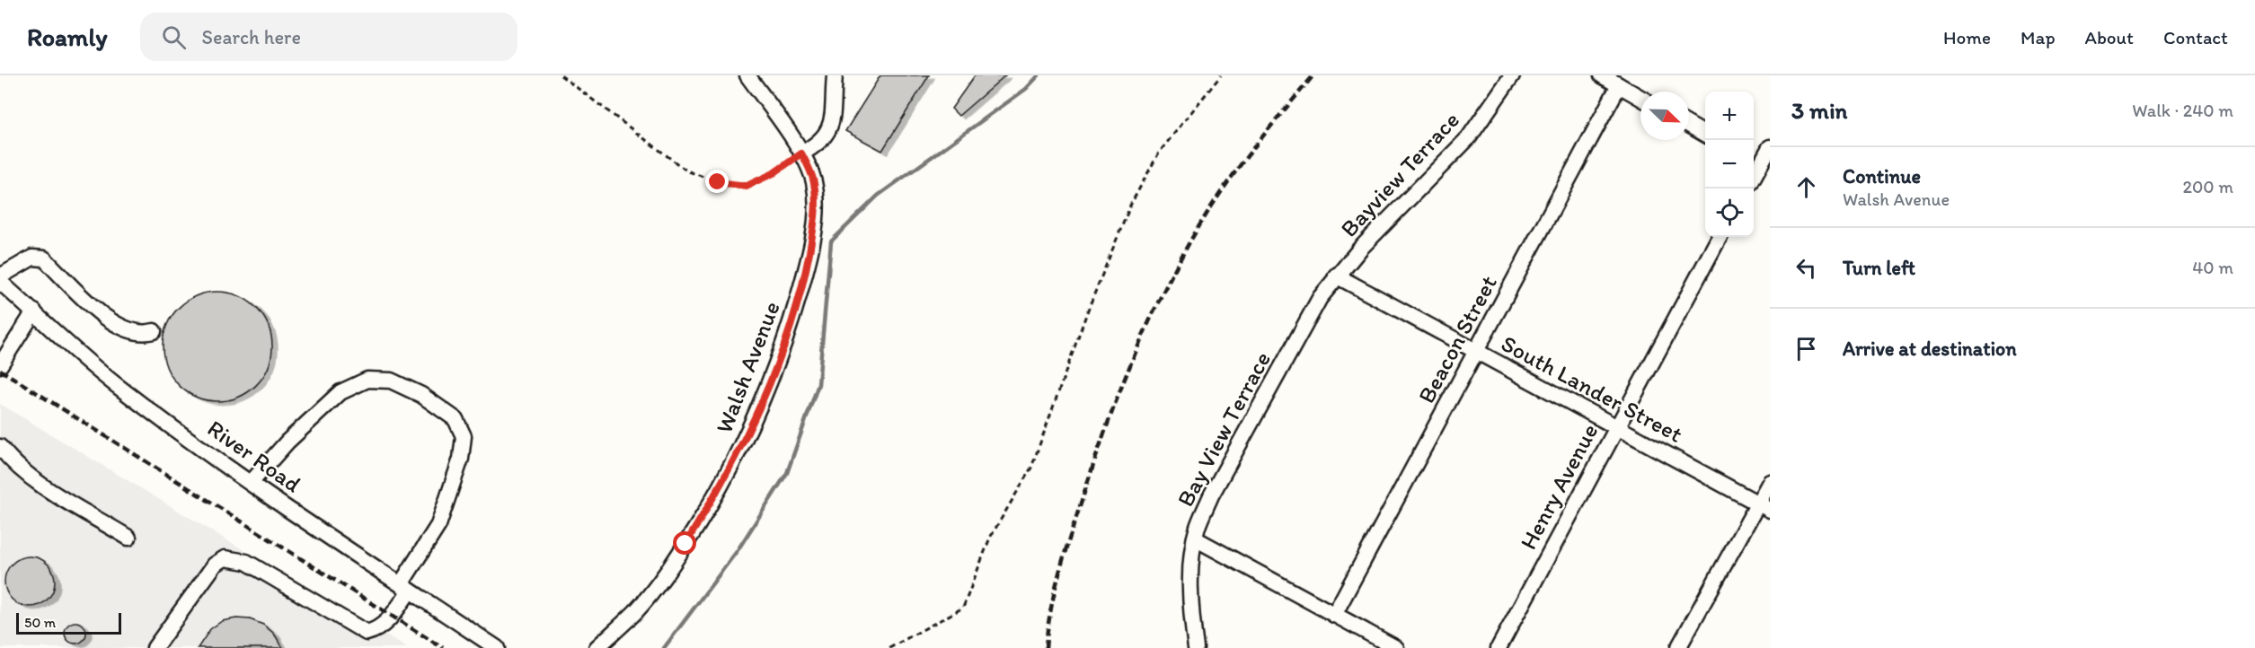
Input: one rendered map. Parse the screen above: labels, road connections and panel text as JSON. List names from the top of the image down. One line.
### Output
{"streets":{"street":["Bayview Terrace","Beacon Street","Walsh Avenue","South Lander Street","Bay View Terrace","River Road","Henry Avenue"]},"crossings":[["Bayview Terrace","South Lander Street"],["Bayview Terrace","Bay View Terrace"],["Beacon Street","South Lander Street"],["South Lander Street","Bay View Terrace"],["South Lander Street","Henry Avenue"]],"scale_bar":"50 m","north":"bottom right","page":{"header":"Roamly","search":"Search here","nav":["Home","Map","About","Contact"],"heading":["3 min","Walk · 240 m"],"map_buttons":["+","−"],"list":[["Continue","Walsh Avenue","200 m"],["Turn left","40 m"],"Arrive at destination"],"scale":"50 m"}}
